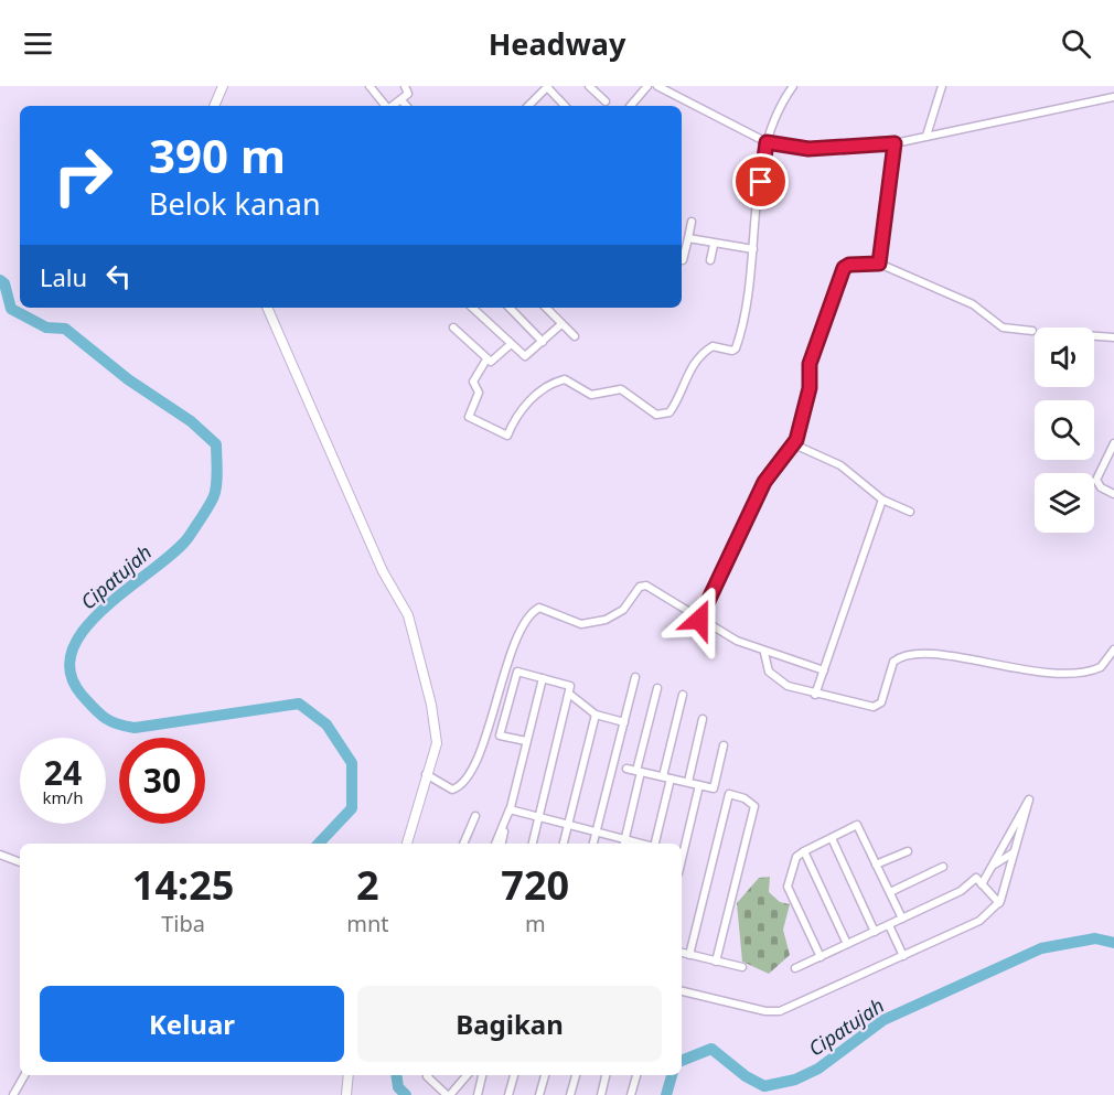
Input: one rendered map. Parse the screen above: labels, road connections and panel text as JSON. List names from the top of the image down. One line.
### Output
{"water":["Cipatujah"],"page":{"header":"Headway","turn":["390 m","Belok kanan"],"then":"Lalu","speed":"24 km/h","limit":"30","eta":["14:25","Tiba","2","mnt","720","m"],"buttons":["Keluar","Bagikan"]}}
